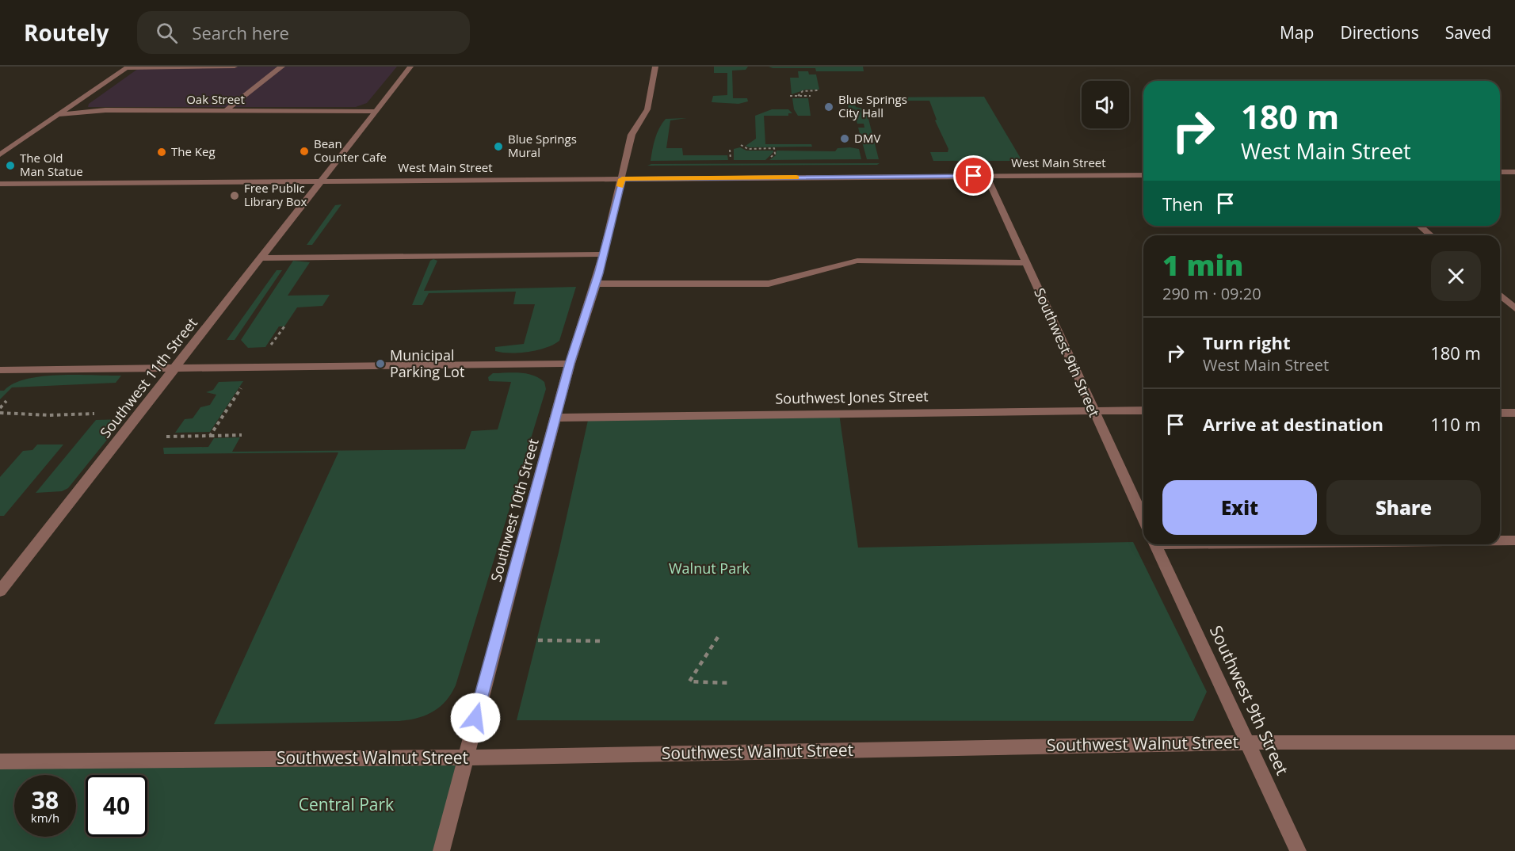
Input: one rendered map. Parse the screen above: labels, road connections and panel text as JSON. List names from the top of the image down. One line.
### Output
{"streets":{"street":["Oak Street","West Main Street","Southwest 9th Street","Southwest 11th Street","Southwest Jones Street","Southwest 10th Street","Southwest Walnut Street"]},"crossings":[["Oak Street","Southwest 11th Street"],["West Main Street","Southwest 9th Street"],["West Main Street","Southwest 11th Street"],["West Main Street","Southwest 10th Street"],["Southwest 9th Street","Southwest Jones Street"],["Southwest 9th Street","Southwest Walnut Street"],["Southwest Jones Street","Southwest 10th Street"],["Southwest 10th Street","Southwest Walnut Street"]],"parks":["Walnut Park","Central Park"],"places":["Blue Springs City Hall","DMV","Blue Springs Mural","Bean Counter Cafe","The Keg","The Old Man Statue","Free Public Library Box","Municipal Parking Lot"],"page":{"header":"Routely","search":"Search here","nav":["Map","Directions","Saved"],"turn":["180 m","West Main Street"],"then":"Then","heading":["1 min","290 m · 09:20"],"list":[{"name":"Turn right","note":"West Main Street","value":"180 m"},{"name":"Arrive at destination","value":"110 m"}],"buttons":["Exit","Share"],"speed":"38 km/h","limit":"40"}}
